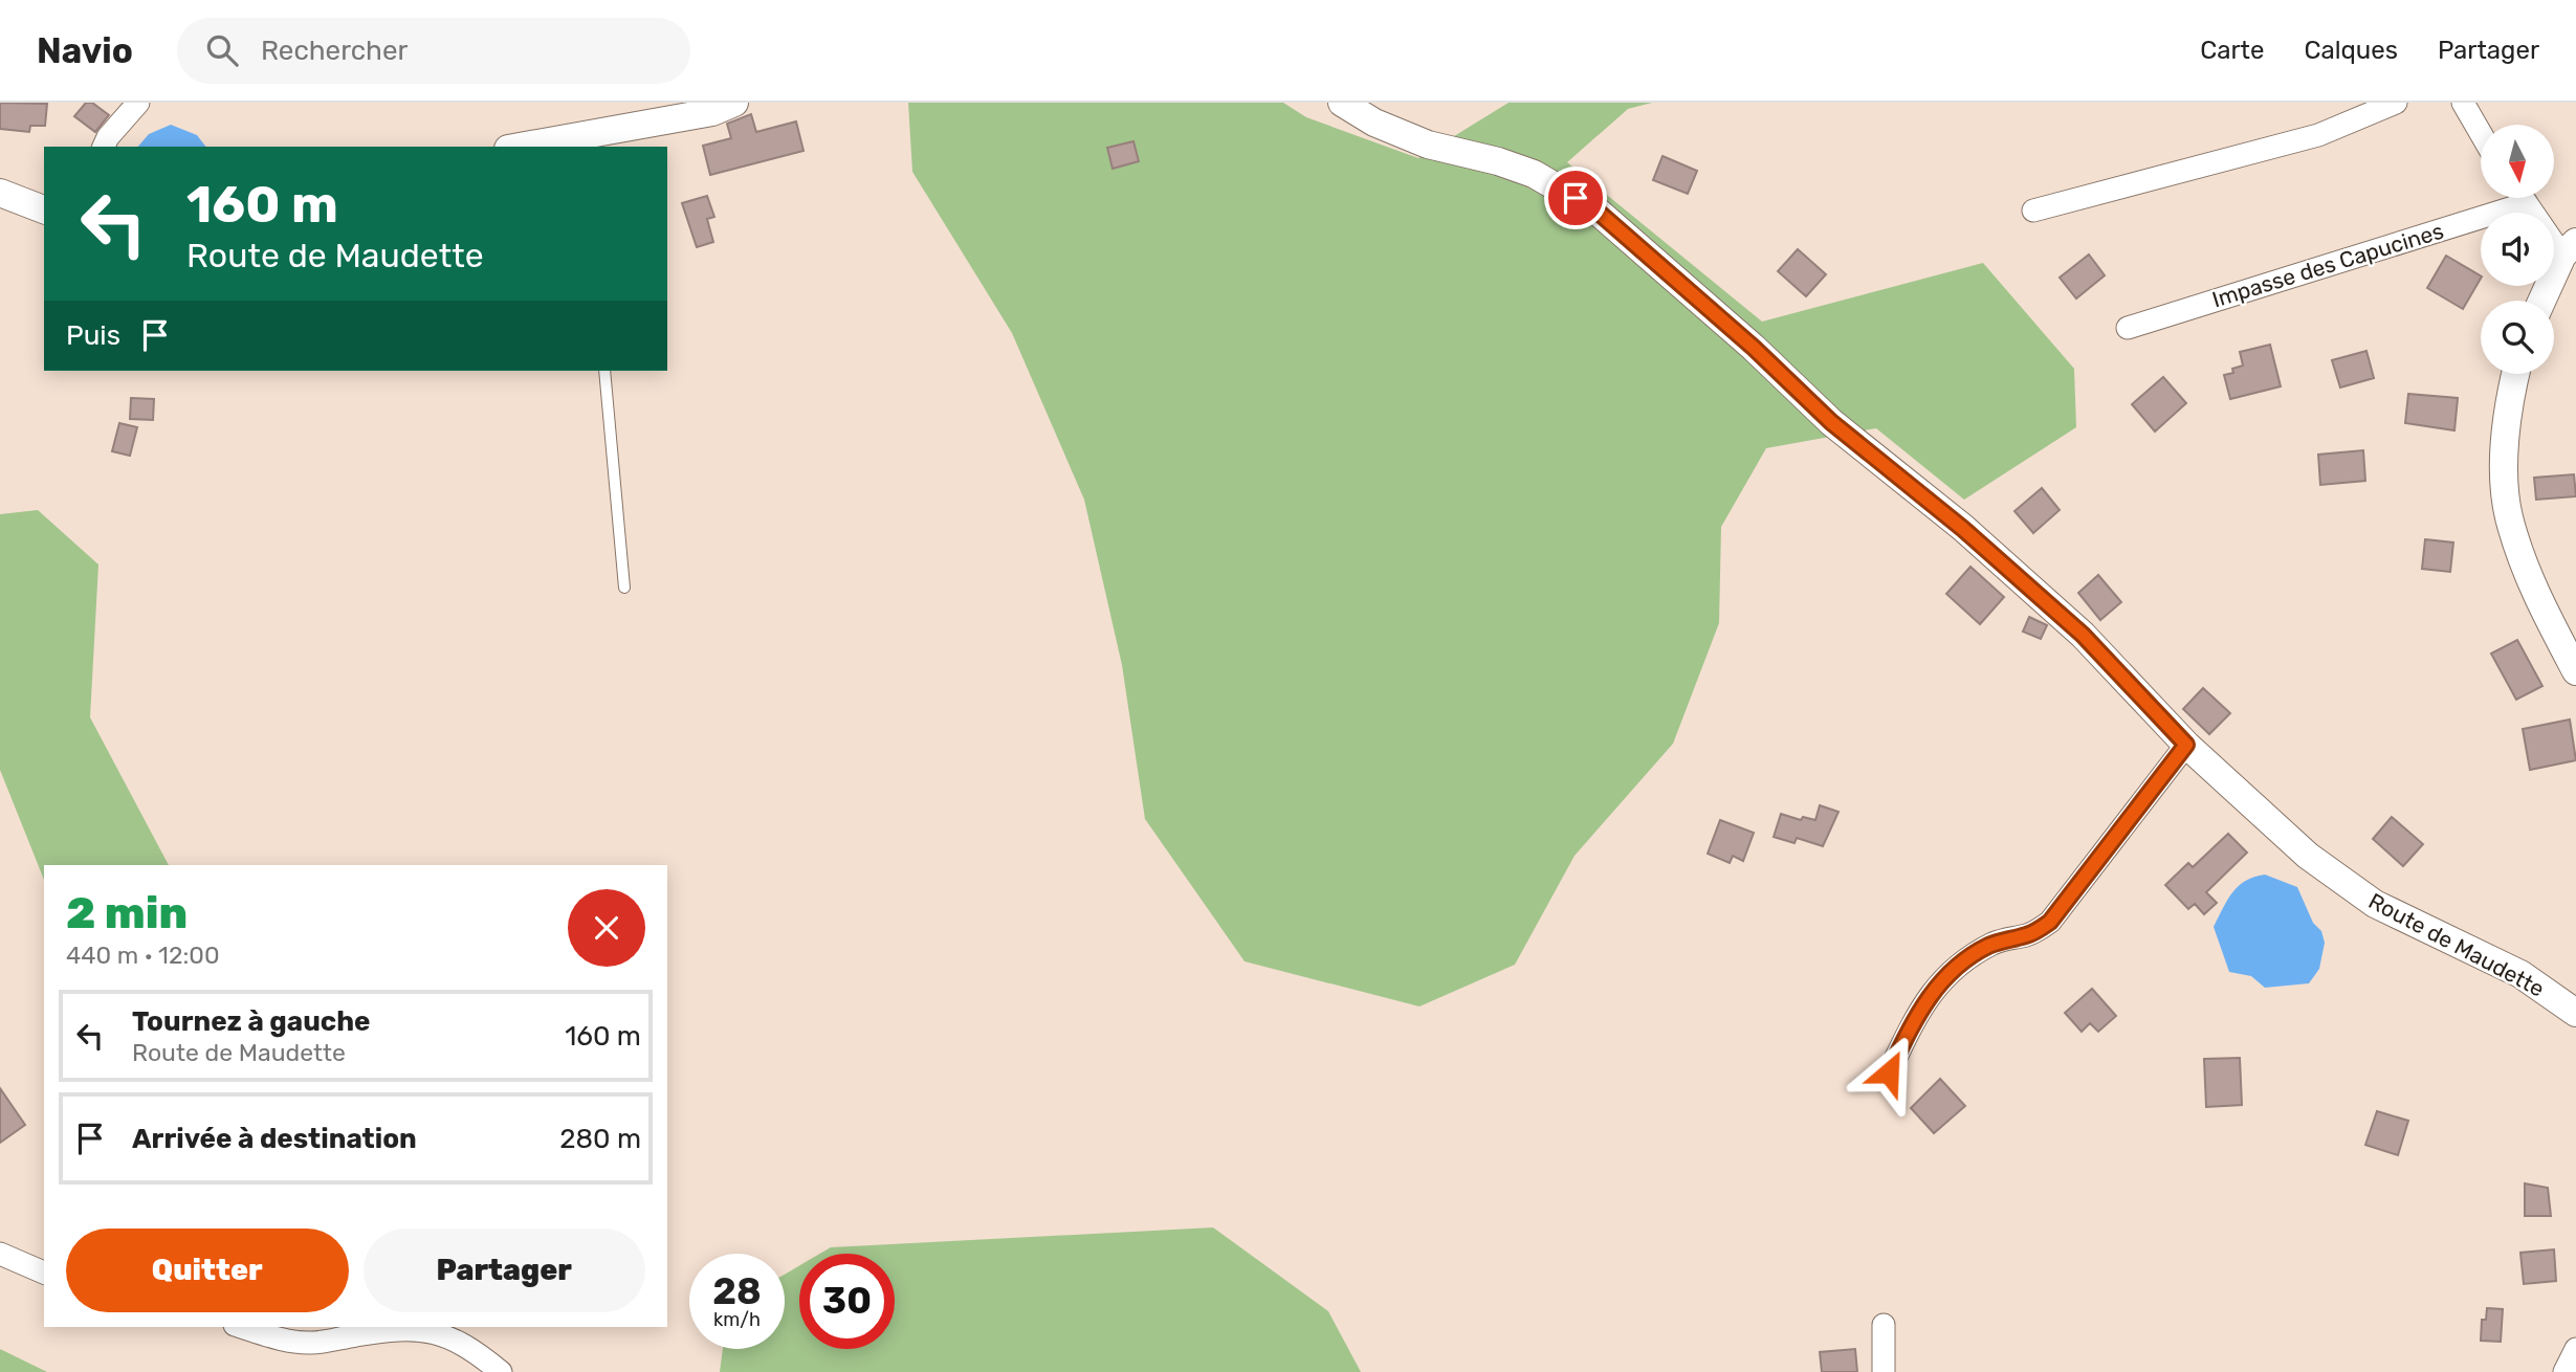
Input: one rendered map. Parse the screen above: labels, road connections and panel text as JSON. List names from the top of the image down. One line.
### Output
{"streets":{"street":["Impasse des Capucines","Route de Maudette"]},"north":"bottom","page":{"header":"Navio","search":"Rechercher","nav":["Carte","Calques","Partager"],"turn":["160 m","Route de Maudette"],"then":"Puis","heading":["2 min","440 m · 12:00"],"list":[{"name":"Tournez à gauche","note":"Route de Maudette","value":"160 m"},{"name":"Arrivée à destination","value":"280 m"}],"buttons":["Quitter","Partager"],"speed":"28 km/h","limit":"30"}}
